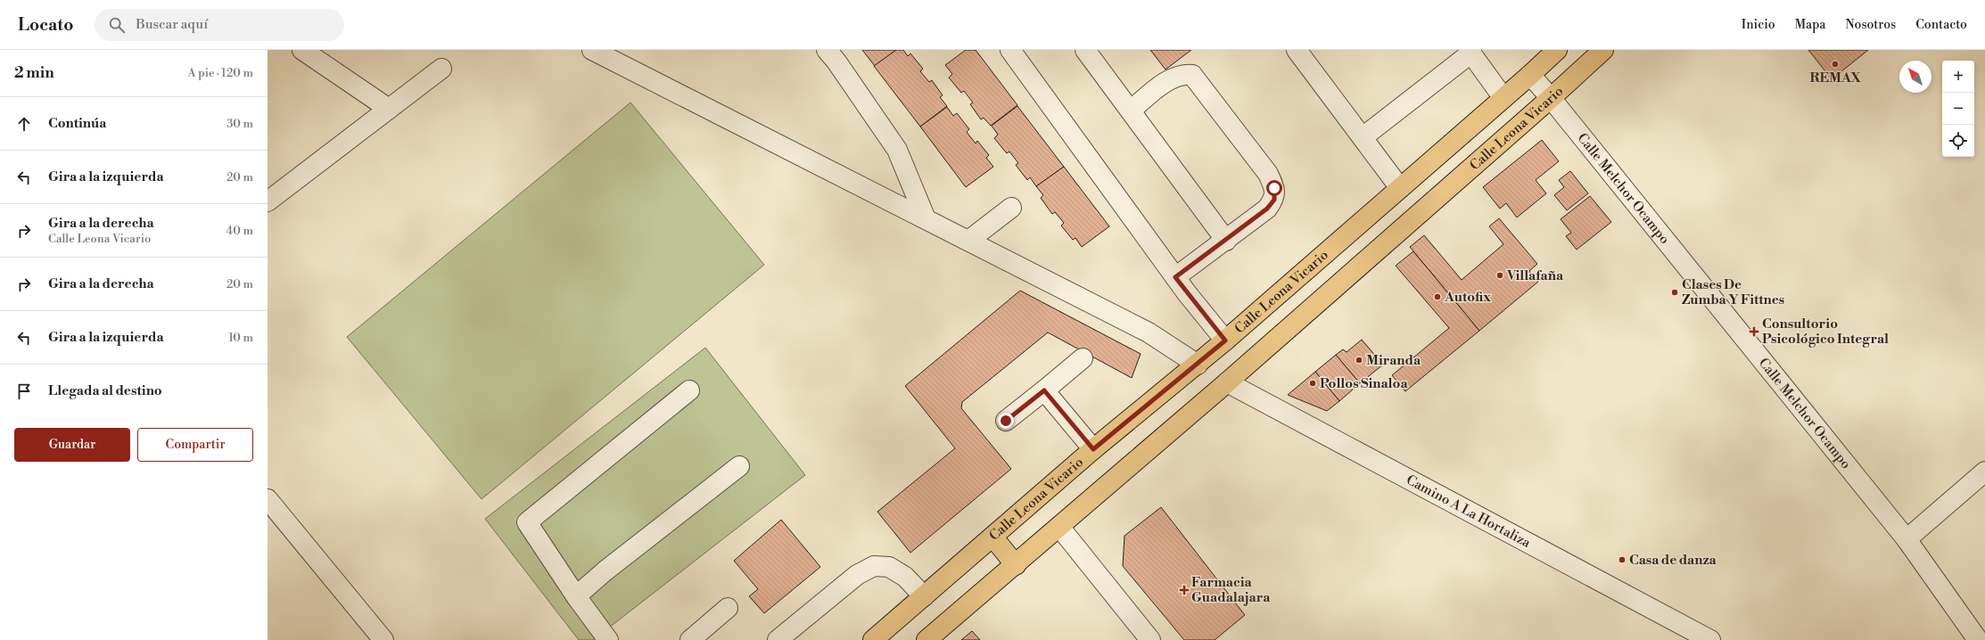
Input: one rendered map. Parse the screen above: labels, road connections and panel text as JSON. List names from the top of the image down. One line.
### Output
{"streets":{"main road":["Calle Leona Vicario"],"street":["Calle Melchor Ocampo","Camino A La Hortaliza"]},"crossings":[["Calle Leona Vicario","Calle Melchor Ocampo"],["Calle Leona Vicario","Camino A La Hortaliza"]],"places":{"other":["REMAX","Villafaña","Clases De Zumba Y Fittnes","Autofix","Miranda","Pollos Sinaloa","Casa de danza"],"health":["Consultorio Psicológico Integral","Farmacia Guadalajara"]},"north":"top left","page":{"header":"Locato","search":"Buscar aquí","nav":["Inicio","Mapa","Nosotros","Contacto"],"heading":["2 min","A pie · 120 m"],"map_buttons":["+","−"],"list":[["Continúa","30 m"],["Gira a la izquierda","20 m"],["Gira a la derecha","Calle Leona Vicario","40 m"],["Gira a la derecha","20 m"],["Gira a la izquierda","10 m"],"Llegada al destino"],"buttons":["Guardar","Compartir"]}}
